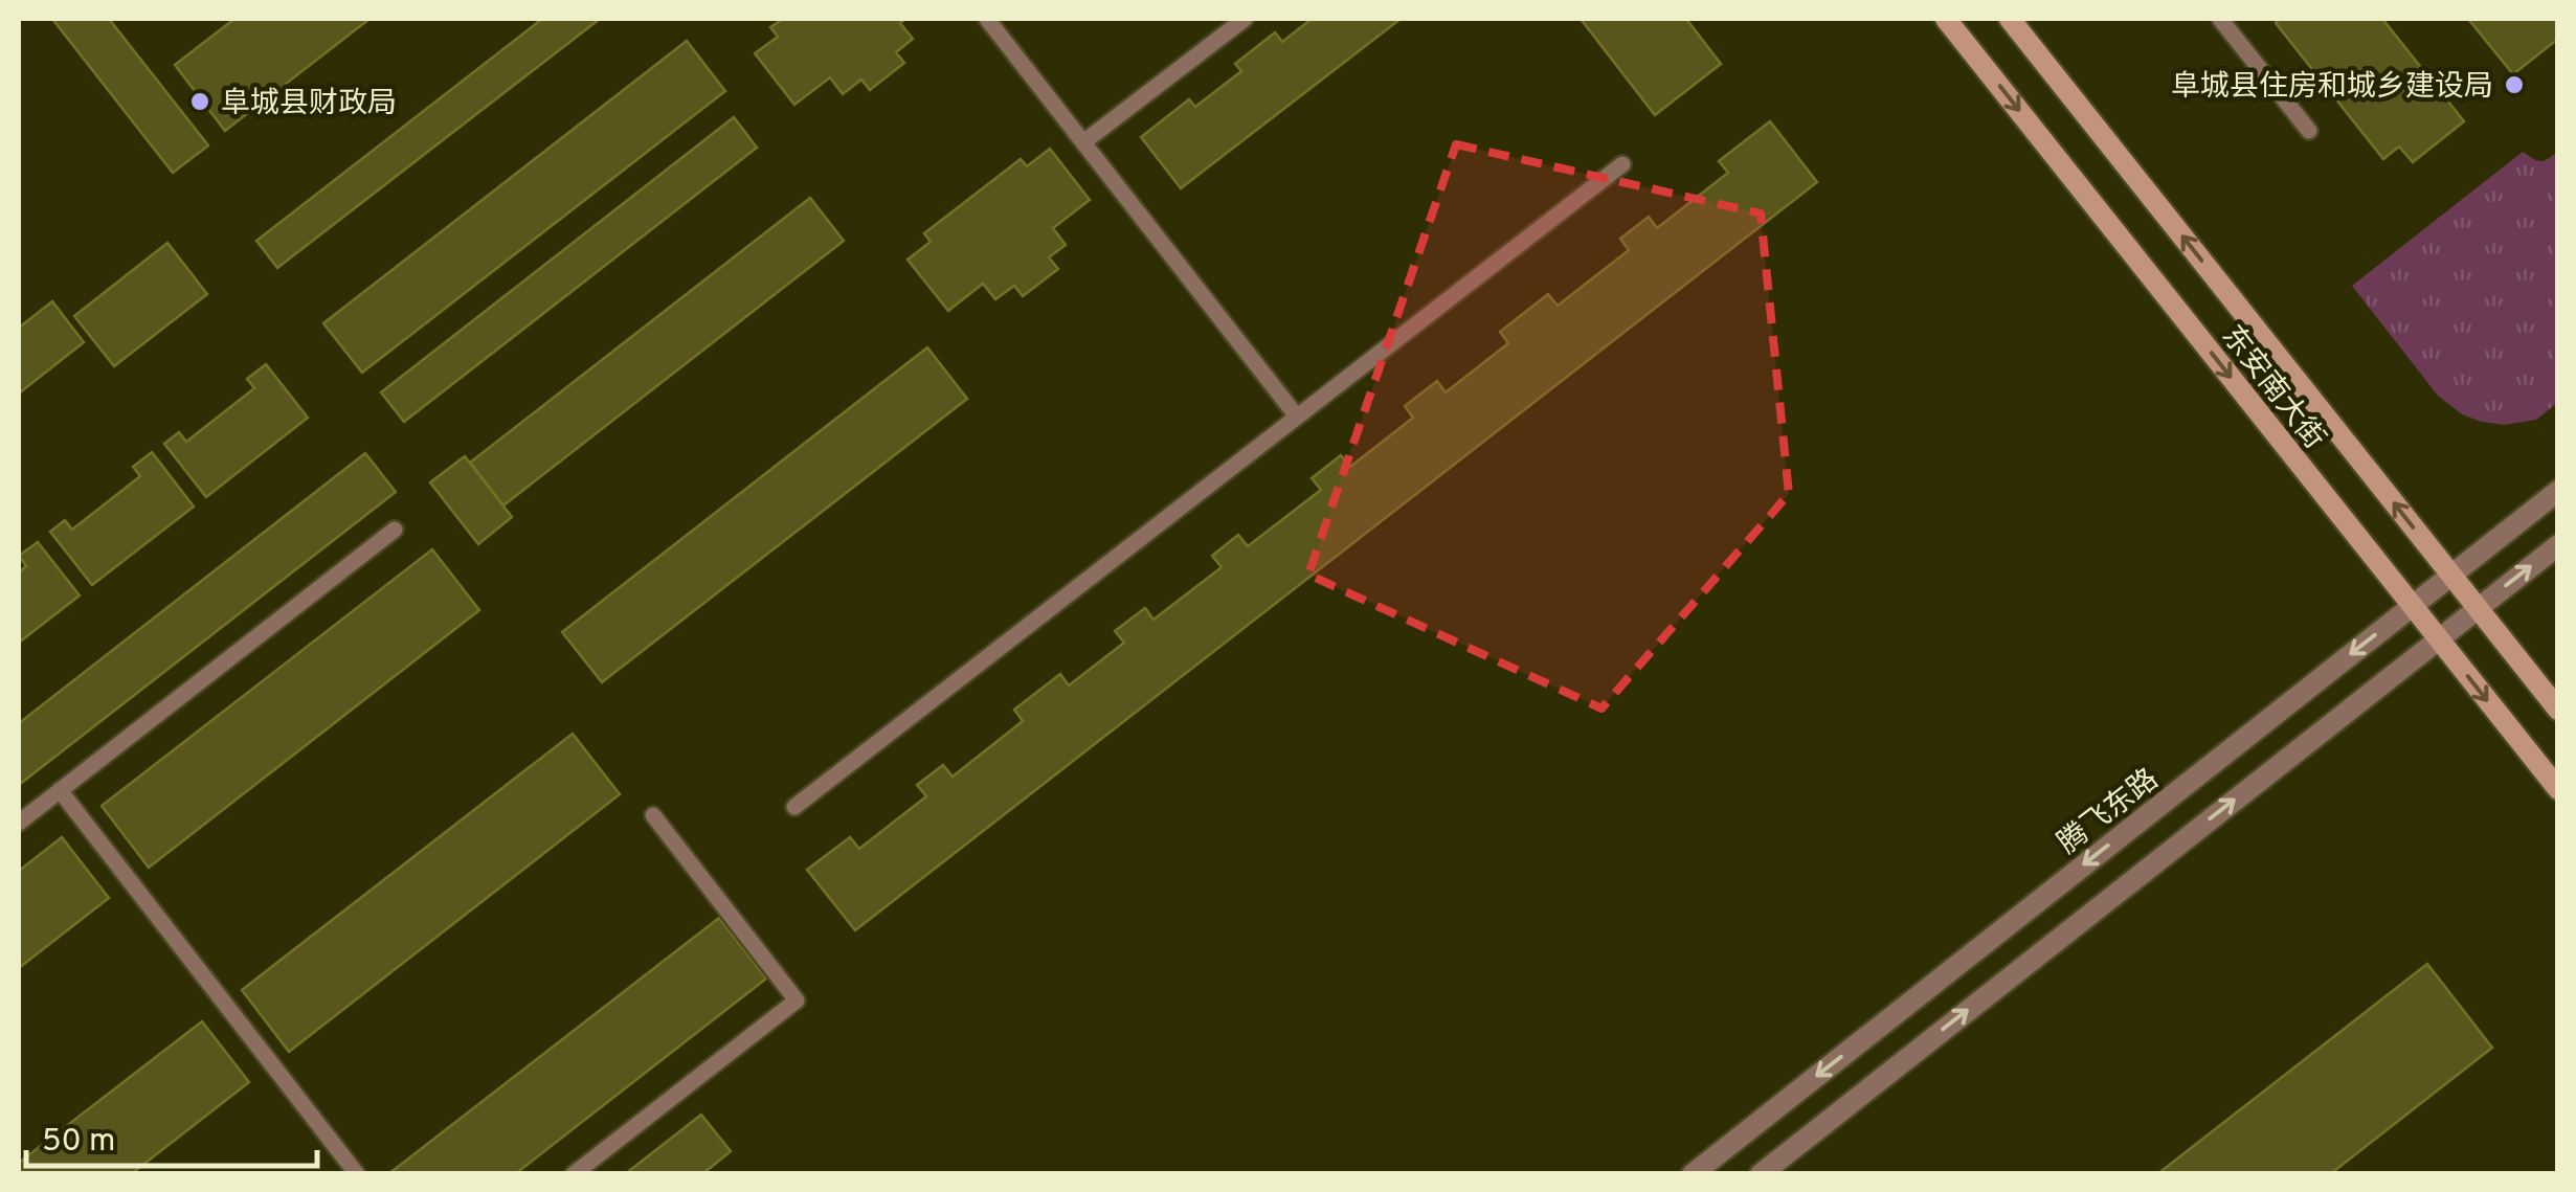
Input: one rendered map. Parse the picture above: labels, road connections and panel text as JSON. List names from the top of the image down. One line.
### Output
{"streets":{"main road":["东安南大街"],"street":["腾飞东路"]},"crossings":[["东安南大街","腾飞东路"]],"places":["阜城县住房和城乡建设局","阜城县财政局"],"scale_bar":"50 m"}
